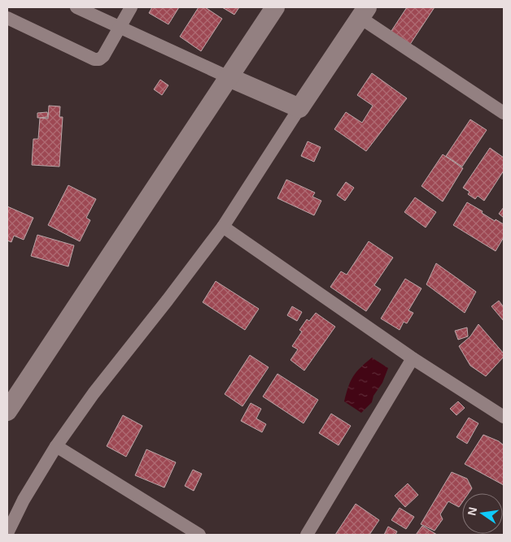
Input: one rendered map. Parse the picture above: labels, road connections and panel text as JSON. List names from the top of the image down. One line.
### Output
{"north":"left"}
